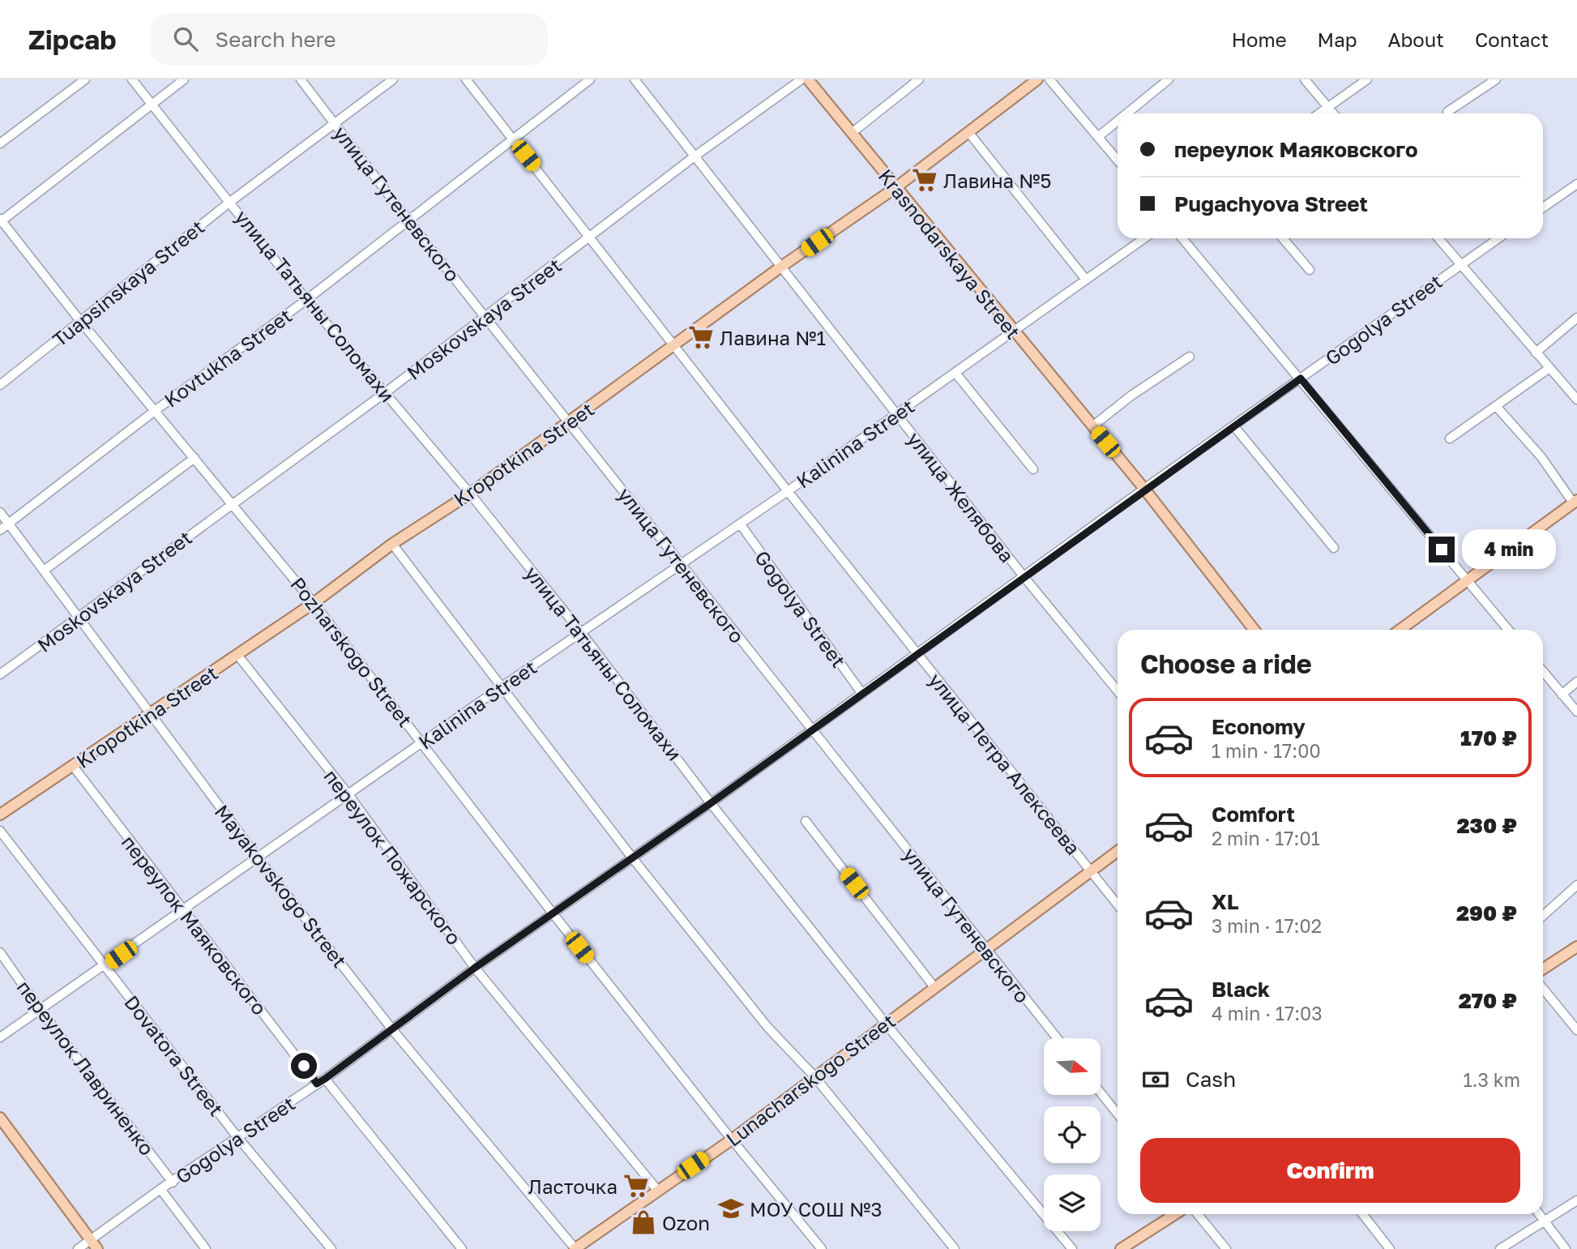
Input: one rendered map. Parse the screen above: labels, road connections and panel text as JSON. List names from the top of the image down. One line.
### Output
{"streets":{"main road":["Krasnodarskaya Street","Kropotkina Street","Lunacharskogo Street"],"street":["улица Гутеневского","Tuapsinskaya Street","улица Татьяны Соломахи","Moskovskaya Street","Gogolya Street","Kovtukha Street","Kalinina Street","улица Желябова","Pozharskogo Street","улица Петра Алексеева","переулок Пожарского","Mayakovskogo Street","переулок Маяковского","Dovatora Street","переулок Лавриненко"]},"crossings":[["улица Гутеневского","Tuapsinskaya Street"],["улица Гутеневского","Moskovskaya Street"],["улица Гутеневского","Gogolya Street"],["улица Гутеневского","Kovtukha Street"],["улица Гутеневского","Kalinina Street"],["улица Гутеневского","Kropotkina Street"],["улица Гутеневского","Lunacharskogo Street"],["Krasnodarskaya Street","Gogolya Street"],["Krasnodarskaya Street","Kalinina Street"],["Krasnodarskaya Street","Kropotkina Street"],["Tuapsinskaya Street","улица Татьяны Соломахи"],["Tuapsinskaya Street","Pozharskogo Street"],["улица Татьяны Соломахи","Moskovskaya Street"],["улица Татьяны Соломахи","Gogolya Street"],["улица Татьяны Соломахи","Kovtukha Street"],["улица Татьяны Соломахи","Kalinina Street"],["улица Татьяны Соломахи","Kropotkina Street"],["улица Татьяны Соломахи","Lunacharskogo Street"],["Moskovskaya Street","улица Желябова"],["Moskovskaya Street","Pozharskogo Street"],["Moskovskaya Street","улица Петра Алексеева"],["Moskovskaya Street","Mayakovskogo Street"],["Gogolya Street","Kalinina Street"],["Gogolya Street","улица Желябова"],["Gogolya Street","Pozharskogo Street"],["Gogolya Street","улица Петра Алексеева"],["Gogolya Street","переулок Пожарского"],["Gogolya Street","Mayakovskogo Street"],["Gogolya Street","переулок Маяковского"],["Gogolya Street","Dovatora Street"],["Gogolya Street","переулок Лавриненко"],["Kovtukha Street","Pozharskogo Street"],["Kovtukha Street","улица Петра Алексеева"],["Kovtukha Street","Mayakovskogo Street"],["Kalinina Street","улица Желябова"],["Kalinina Street","Pozharskogo Street"],["Kalinina Street","улица Петра Алексеева"],["Kalinina Street","переулок Пожарского"],["Kalinina Street","Mayakovskogo Street"],["Kalinina Street","переулок Маяковского"],["Kalinina Street","Dovatora Street"],["Kalinina Street","переулок Лавриненко"],["Kropotkina Street","улица Желябова"],["Kropotkina Street","Pozharskogo Street"],["Kropotkina Street","улица Петра Алексеева"],["Kropotkina Street","переулок Пожарского"],["Kropotkina Street","Mayakovskogo Street"],["Kropotkina Street","переулок Маяковского"],["Pozharskogo Street","Lunacharskogo Street"],["улица Петра Алексеева","Lunacharskogo Street"],["переулок Пожарского","Lunacharskogo Street"],["Mayakovskogo Street","Lunacharskogo Street"]],"places":{"supermarket":["Лавина №5","Лавина №1","Ласточка"],"school or university":["МОУ СОШ №3"],"shop":["Ozon"]},"north":"right","page":{"header":"Zipcab","search":"Search here","nav":["Home","Map","About","Contact"],"banner":["переулок Маяковского","Pugachyova Street"],"bubble":"4 min","heading":"Choose a ride","list":[{"name":"Economy","note":"1 min · 17:00","value":"170 ₽"},{"name":"Comfort","note":"2 min · 17:01","value":"230 ₽"},{"name":"XL","note":"3 min · 17:02","value":"290 ₽"},{"name":"Black","note":"4 min · 17:03","value":"270 ₽"}],"pay":["Cash","1.3 km"],"buttons":"Confirm"}}
